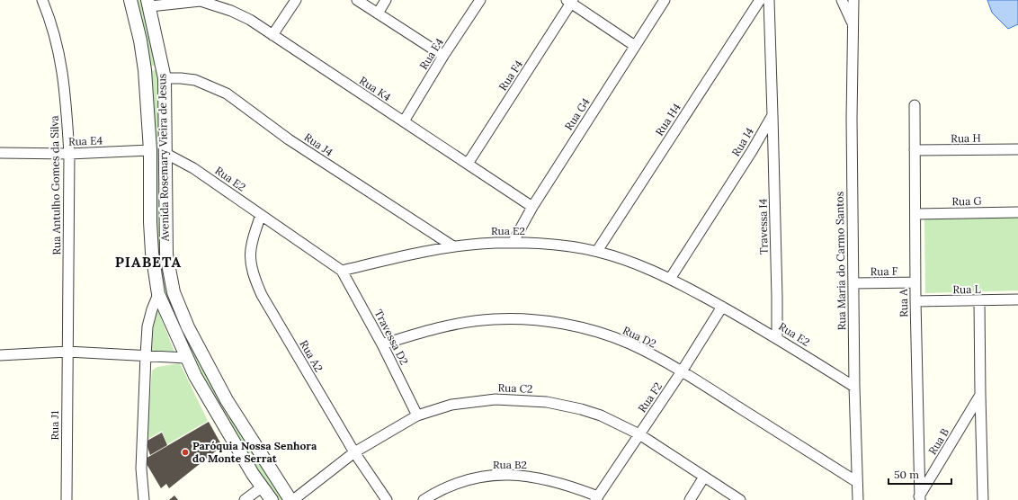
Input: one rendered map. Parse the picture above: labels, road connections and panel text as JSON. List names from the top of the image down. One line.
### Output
{"streets":{"street":["Rua E4","Rua F4","Rua K4","Rua G4","Rua H4","Rua H","Rua I4","Rua J4","Avenida Rosemary Vieira de Jesus","Rua E2","Rua Antulho Gomes da Silva","Rua G","Travessa I4","Rua Maria do Carmo Santos","Rua F","Rua L","Rua A","Travessa D2","Rua D2","Rua A2","Rua C2","Rua F2","Rua J1","Rua B","Rua B2"]},"crossings":[["Rua E4","Rua K4"],["Rua E4","Avenida Rosemary Vieira de Jesus"],["Rua E4","Rua Antulho Gomes da Silva"],["Rua F4","Rua K4"],["Rua K4","Rua G4"],["Rua G4","Rua E2"],["Rua H4","Rua E2"],["Rua H","Rua A"],["Rua I4","Rua E2"],["Rua I4","Travessa I4"],["Rua J4","Avenida Rosemary Vieira de Jesus"],["Rua J4","Rua E2"],["Avenida Rosemary Vieira de Jesus","Rua E2"],["Rua E2","Travessa I4"],["Rua E2","Rua Maria do Carmo Santos"],["Rua E2","Travessa D2"],["Rua E2","Rua A2"],["Rua E2","Rua F2"],["Rua Antulho Gomes da Silva","Rua J1"],["Rua G","Rua A"],["Rua Maria do Carmo Santos","Rua F"],["Rua Maria do Carmo Santos","Rua D2"],["Rua F","Rua A"],["Rua L","Rua A"],["Rua A","Rua B"],["Travessa D2","Rua D2"],["Travessa D2","Rua C2"],["Rua D2","Rua F2"],["Rua A2","Rua C2"],["Rua C2","Rua F2"],["Rua F2","Rua B2"]],"districts":["PIABETA"],"places":["Paróquia Nossa Senhora do Monte Serrat"],"scale_bar":"50 m"}
